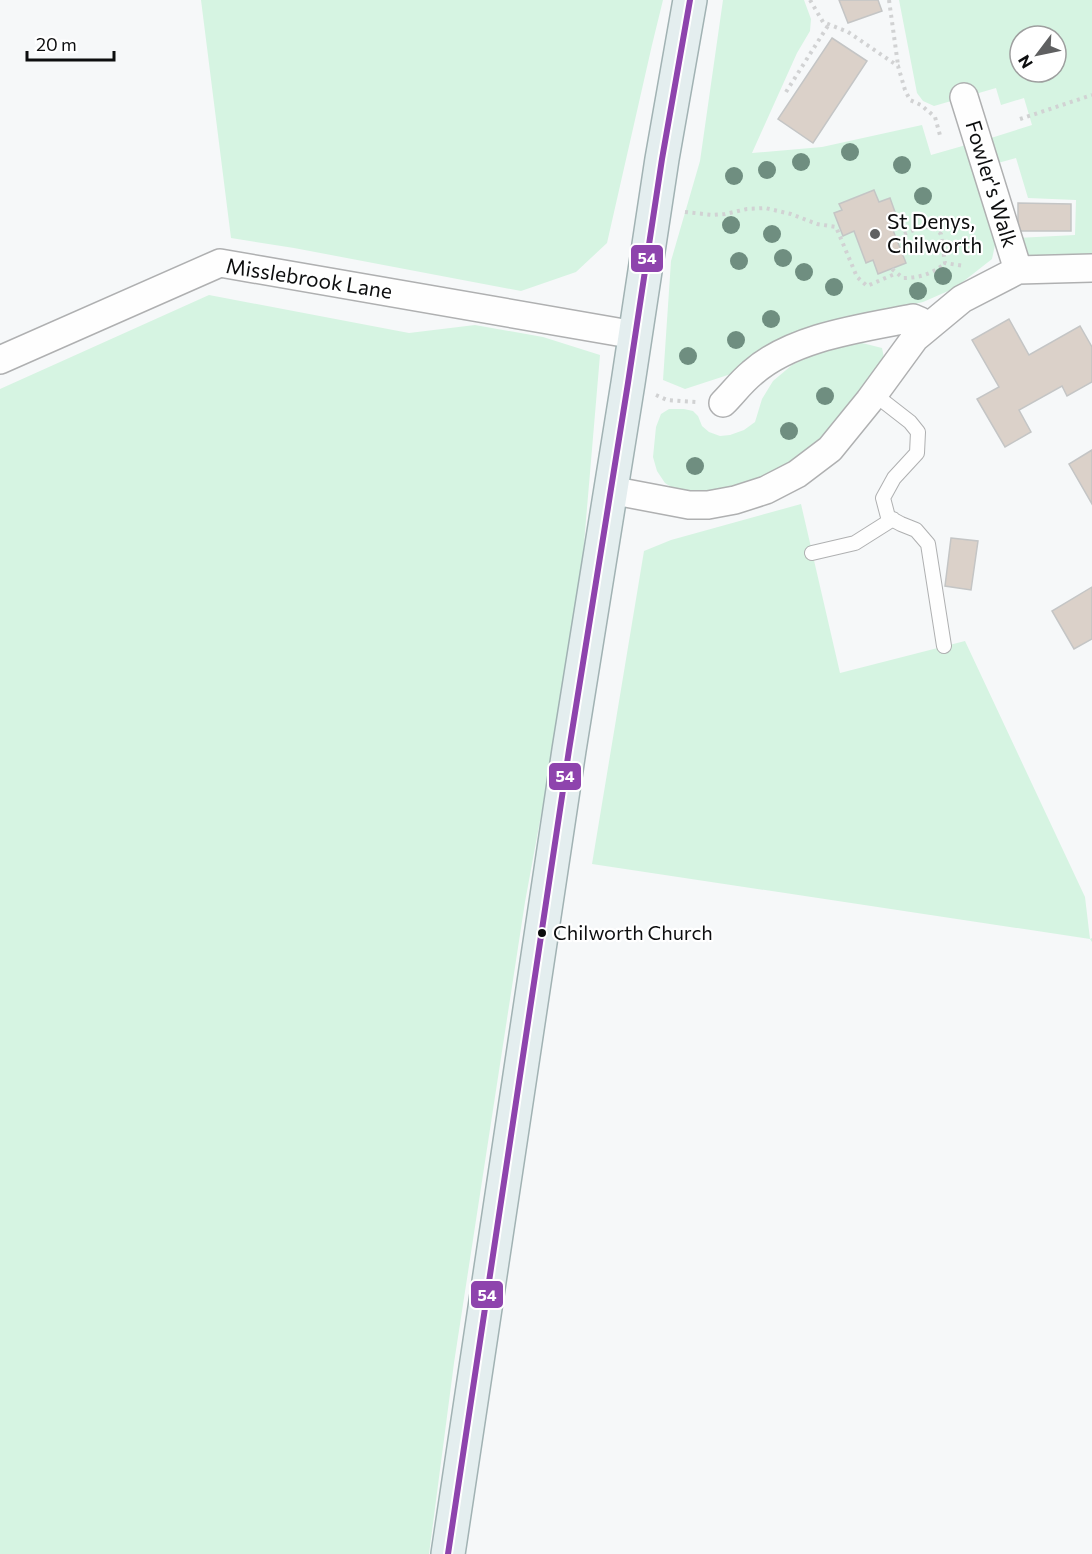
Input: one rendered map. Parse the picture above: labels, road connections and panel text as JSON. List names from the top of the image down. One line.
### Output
{"streets":{"street":["Fowler's Walk","Misslebrook Lane"]},"places":["St Denys, Chilworth","Chilworth Church"],"lines":["transit line 54"],"scale_bar":"20 m","north":"bottom left"}
